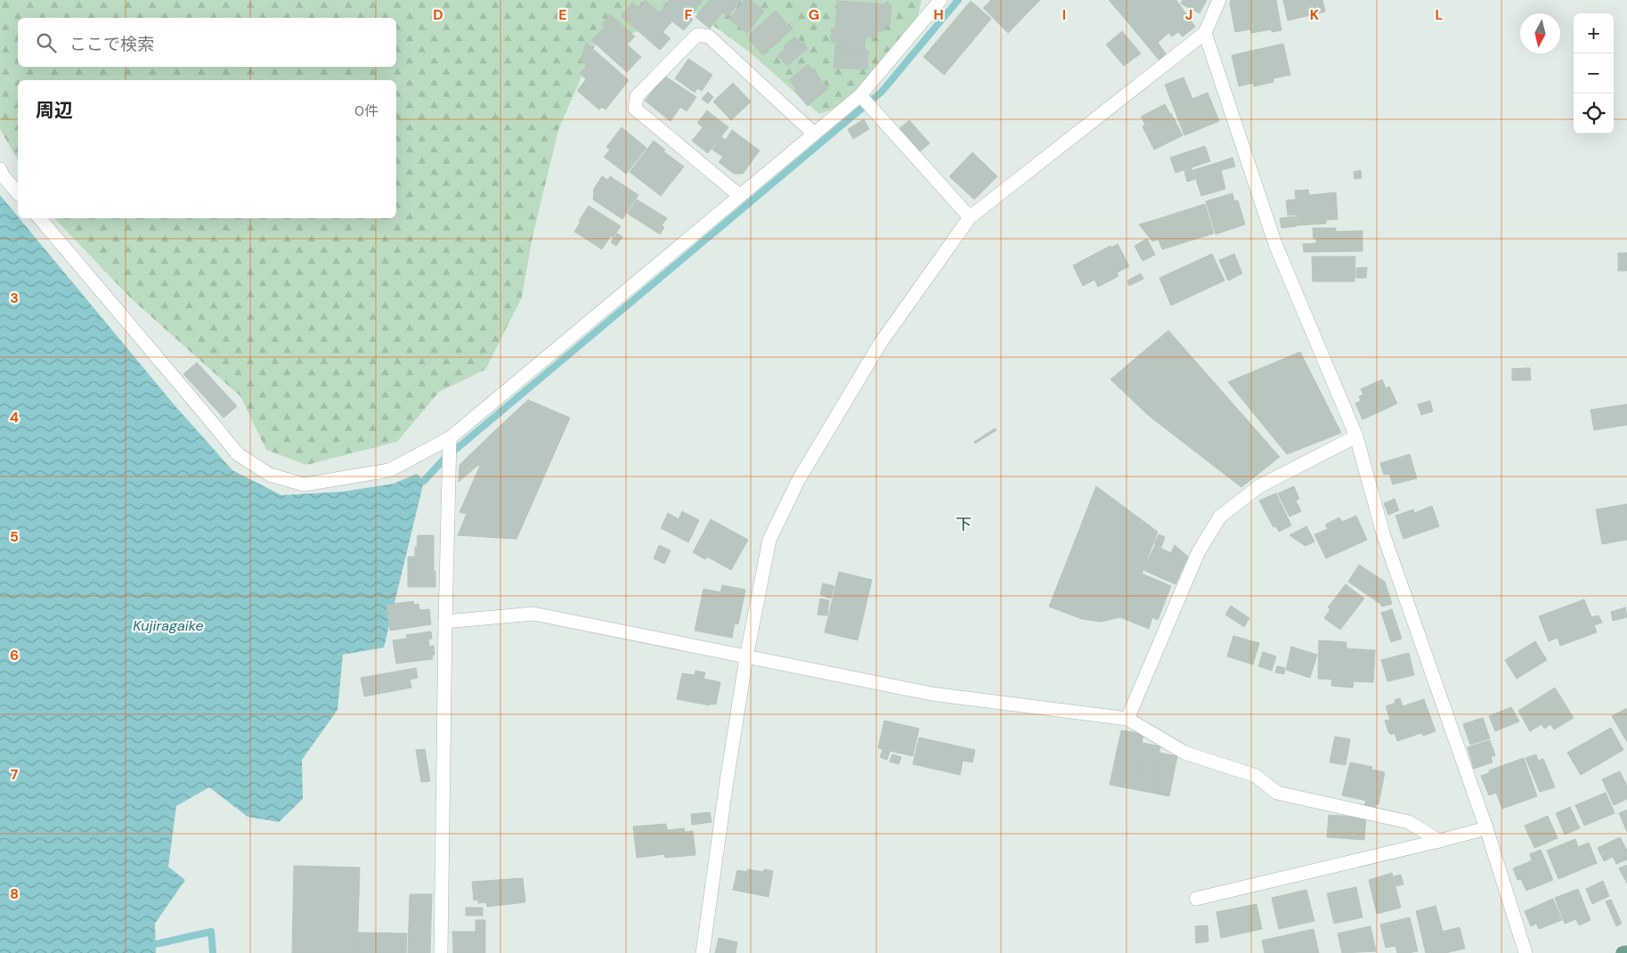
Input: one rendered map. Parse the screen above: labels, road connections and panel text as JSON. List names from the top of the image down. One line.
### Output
{"districts":["下"],"water":["Kujiragaike"],"north":"bottom","page":{"map_buttons":["+","−"],"search":"ここで検索","heading":["周辺","0件"]},"grid":{"columns":["D","E","F","G","H","I","J","K","L"],"rows":["3","4","5","6","7","8"]}}
